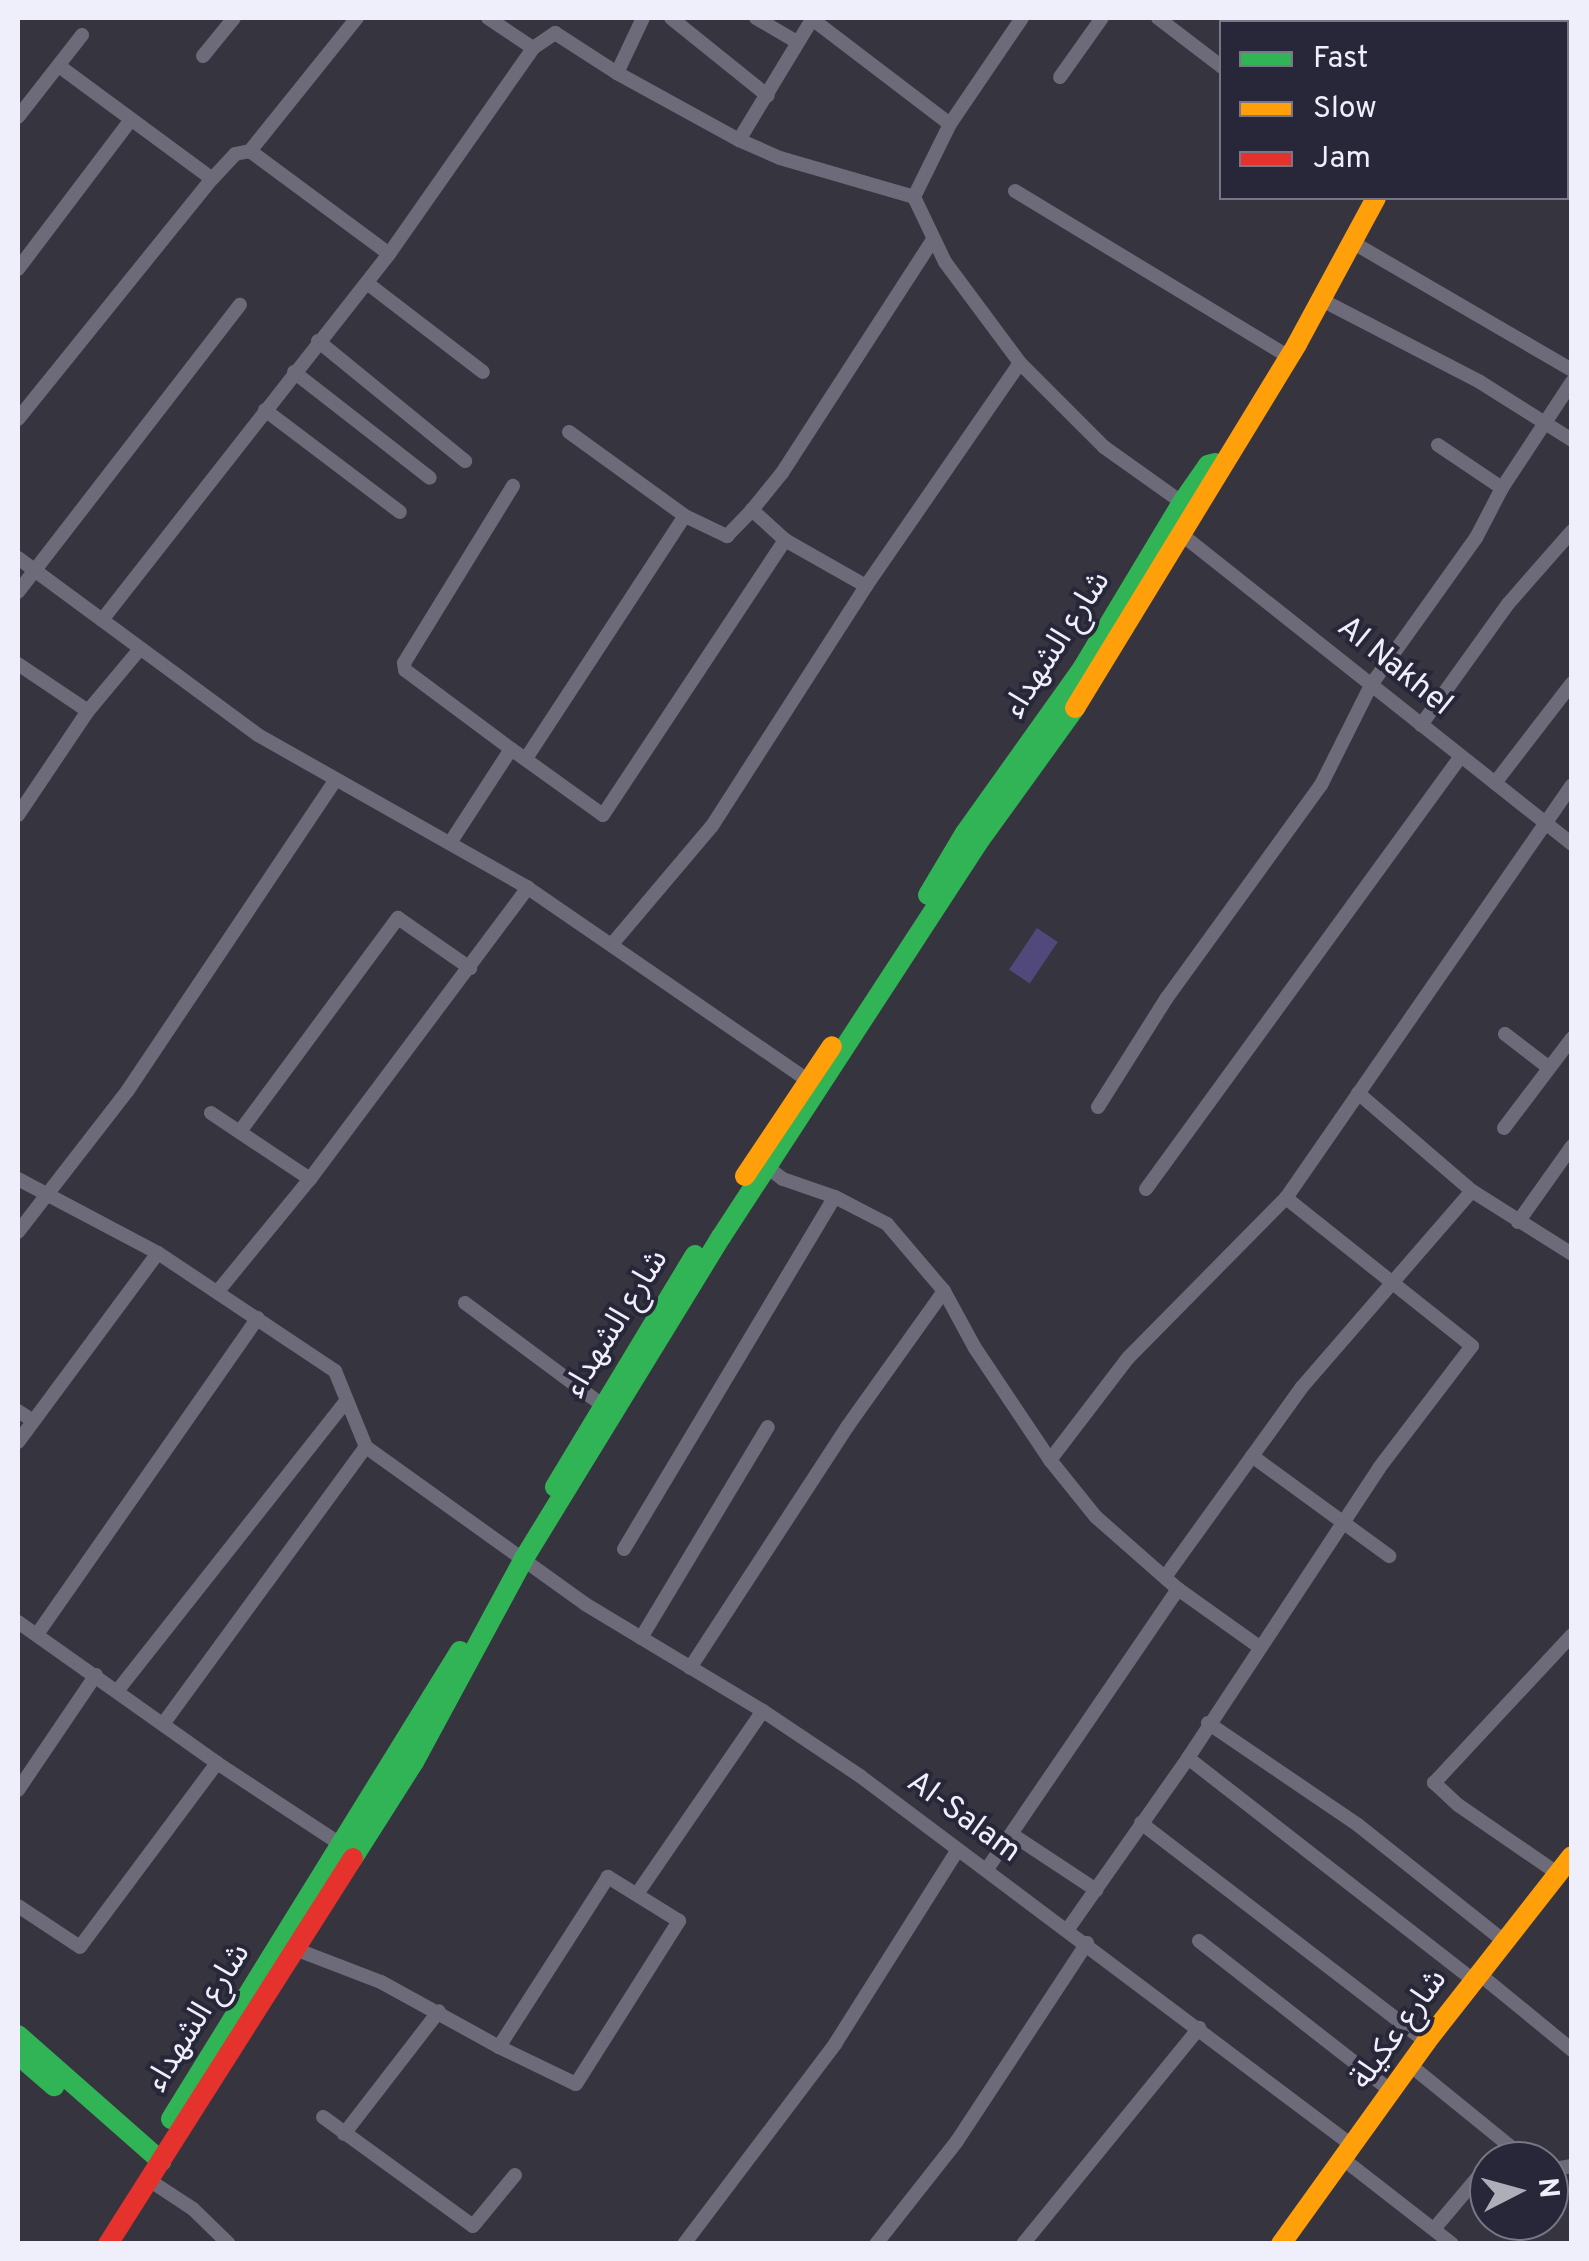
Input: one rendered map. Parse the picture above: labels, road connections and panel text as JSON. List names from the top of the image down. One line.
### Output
{"streets":{"main road":["شارع الشهداء","شارع عكيلة"],"street":["Al Nakhel","Al-Salam"]},"crossings":[["شارع الشهداء","Al Nakhel"],["شارع الشهداء","Al-Salam"],["Al-Salam","شارع عكيلة"]],"legend":["Fast","Slow","Jam"],"north":"right"}
